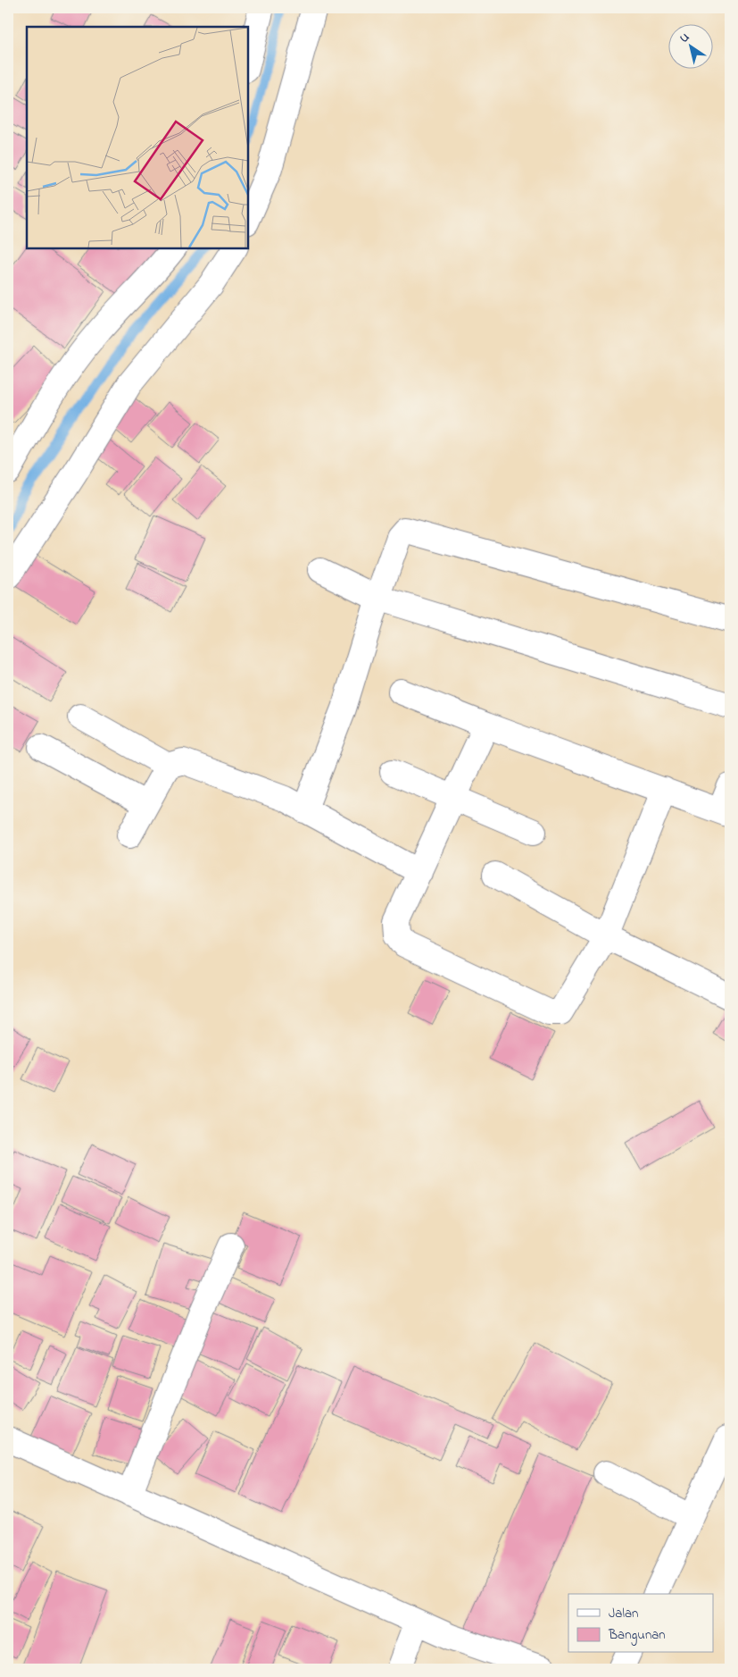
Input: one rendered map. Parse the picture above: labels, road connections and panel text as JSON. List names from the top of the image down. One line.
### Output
{"legend":["Jalan","Bangunan"],"north":"top left"}
